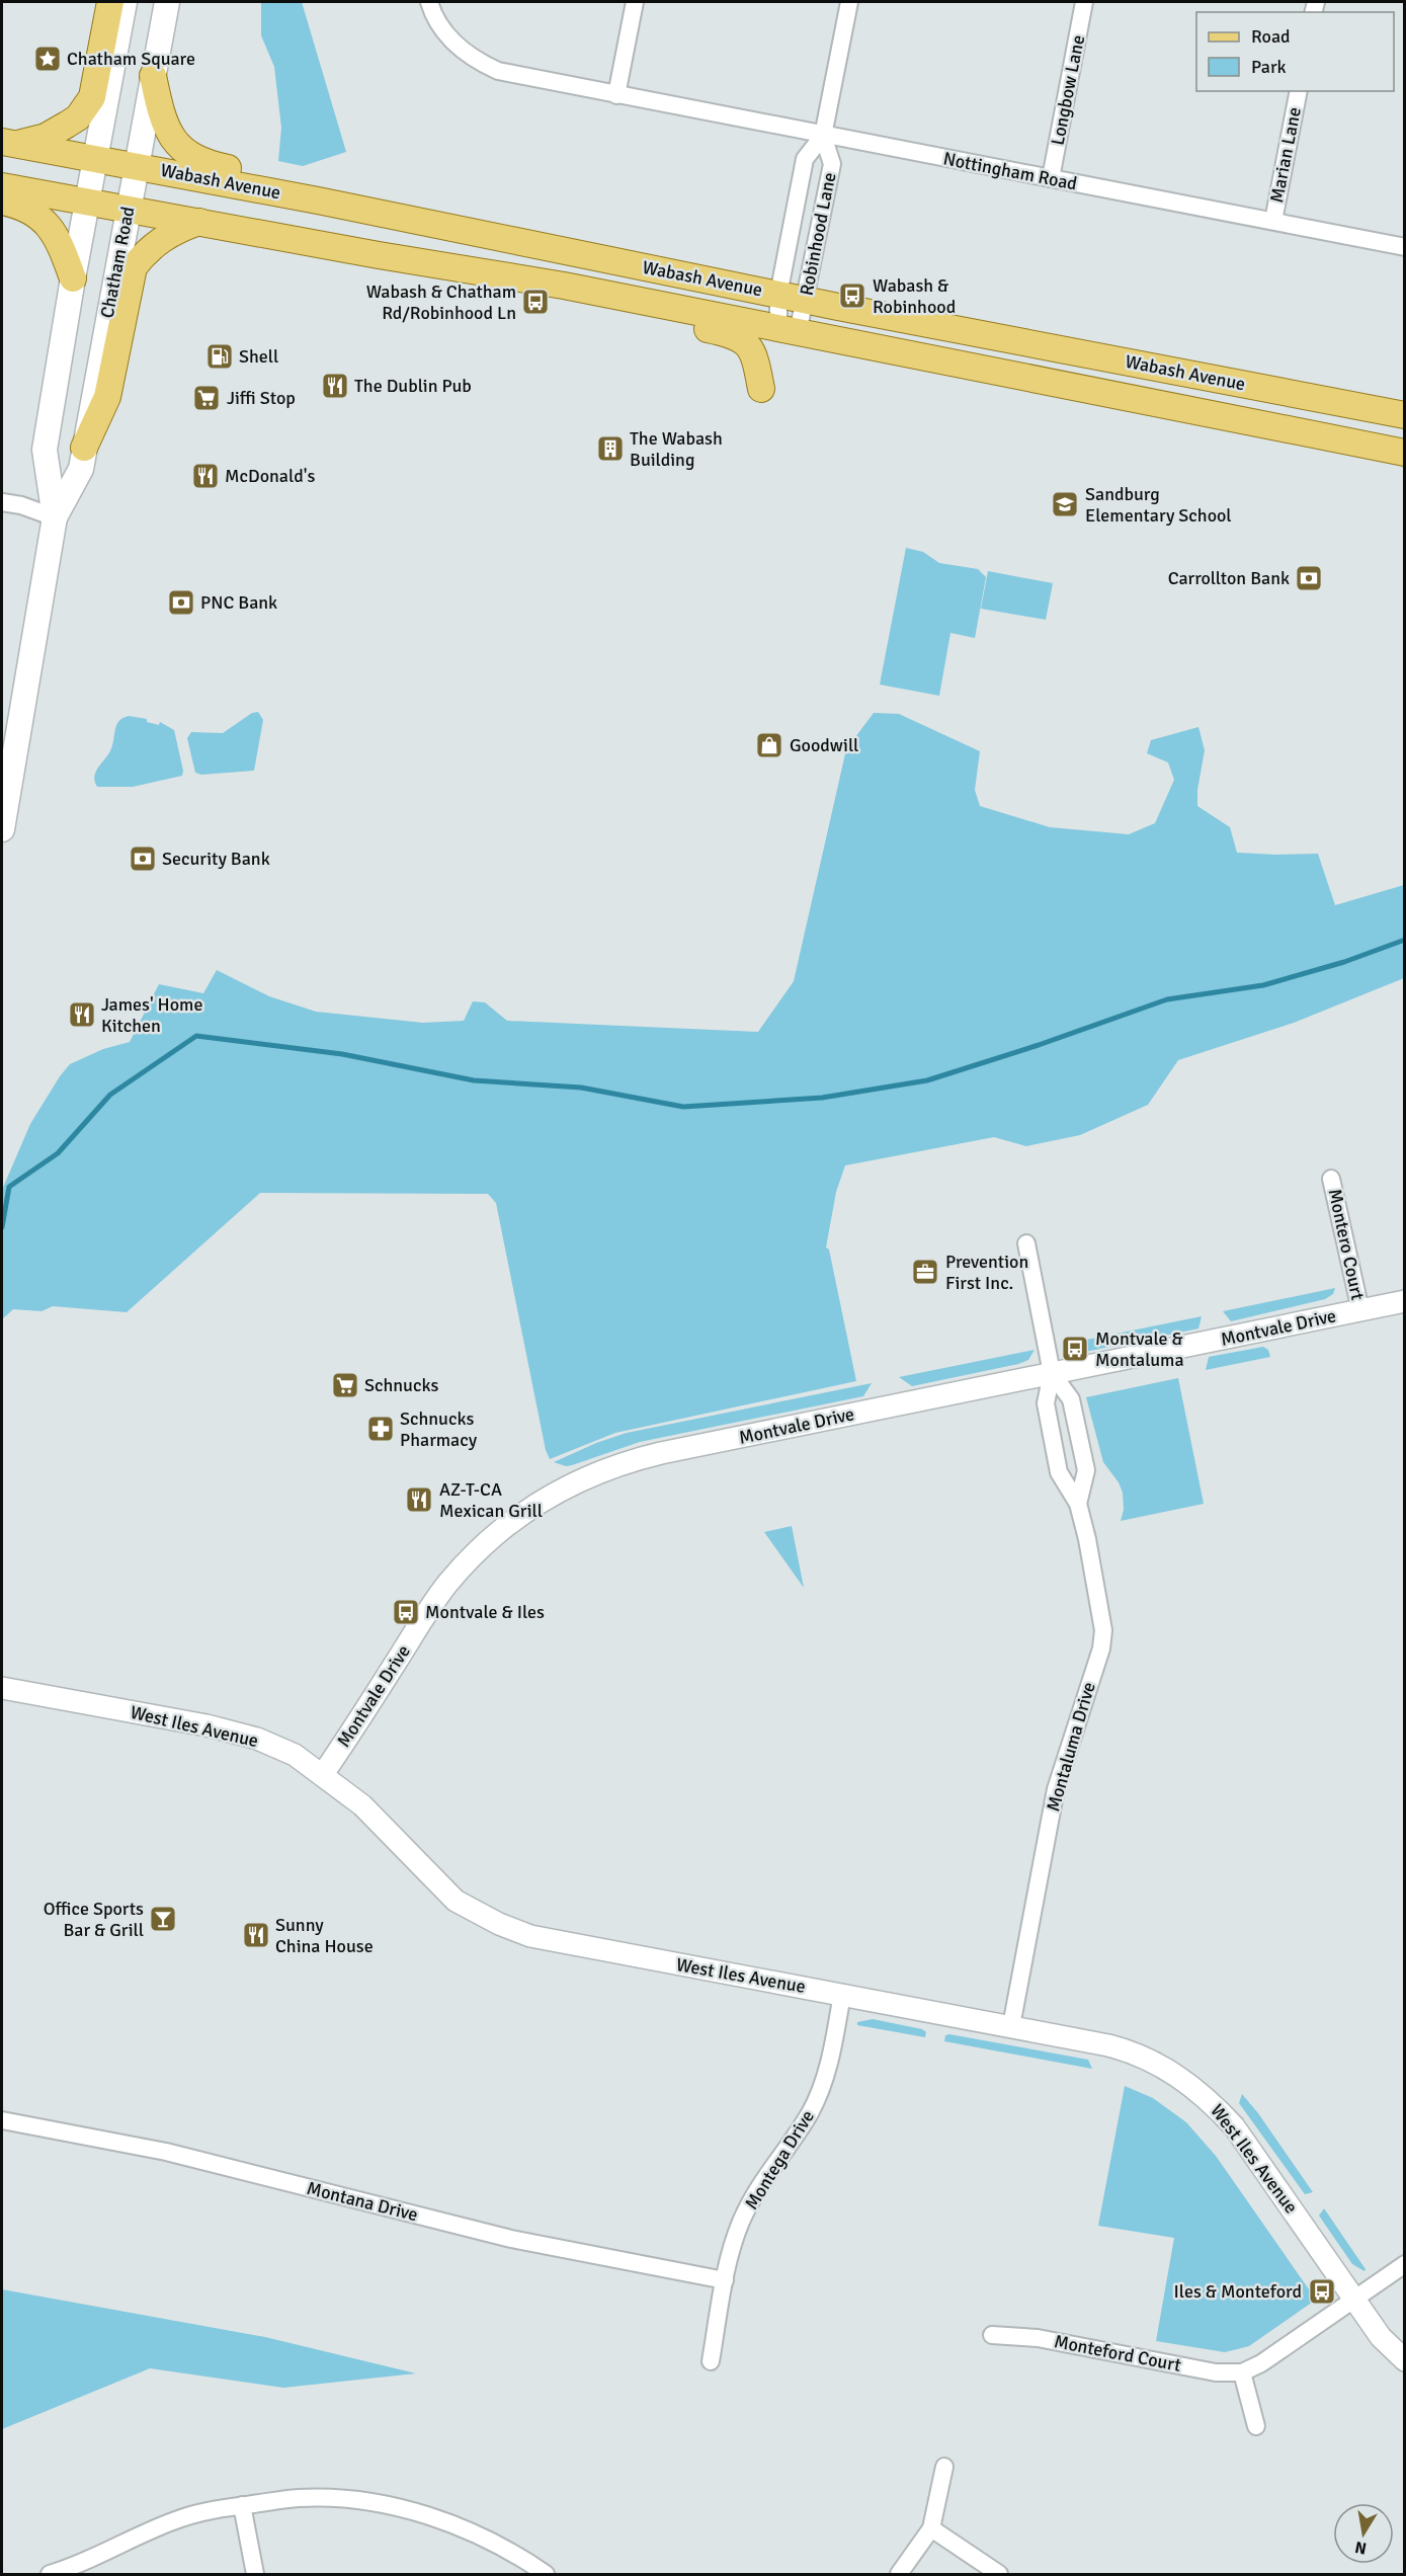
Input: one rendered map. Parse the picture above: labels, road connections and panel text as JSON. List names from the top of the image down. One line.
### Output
{"streets":{"main road":["Wabash Avenue","Chatham Road"],"street":["Longbow Lane","Marian Lane","Nottingham Road","Robinhood Lane","Montero Court","Montvale Drive","West Iles Avenue","Montaluma Drive","Montega Drive","Montana Drive","Monteford Court"]},"crossings":[["Longbow Lane","Nottingham Road"],["Marian Lane","Nottingham Road"],["Nottingham Road","Robinhood Lane"],["Wabash Avenue","Robinhood Lane"],["Wabash Avenue","Chatham Road"],["Montero Court","Montvale Drive"],["Montvale Drive","West Iles Avenue"],["Montvale Drive","Montaluma Drive"],["West Iles Avenue","Montaluma Drive"],["West Iles Avenue","Montega Drive"],["West Iles Avenue","Monteford Court"],["Montega Drive","Montana Drive"]],"places":{"place":["Chatham Square"],"bus stop":["Wabash & Robinhood","Wabash & Chatham Rd/Robinhood Ln","Montvale & Montaluma","Montvale & Iles","Iles & Monteford"],"fuel station":["Shell"],"restaurant":["The Dublin Pub","McDonald's","James' Home Kitchen","AZ-T-CA Mexican Grill","Sunny China House"],"supermarket":["Jiffi Stop","Schnucks"],"building":["The Wabash Building"],"school or university":["Sandburg Elementary School"],"bank":["Carrollton Bank","PNC Bank","Security Bank"],"shop":["Goodwill"],"office":["Prevention First Inc."],"pharmacy":["Schnucks Pharmacy"],"bar":["Office Sports Bar & Grill"]},"legend":["Road","Park"],"north":"bottom"}
